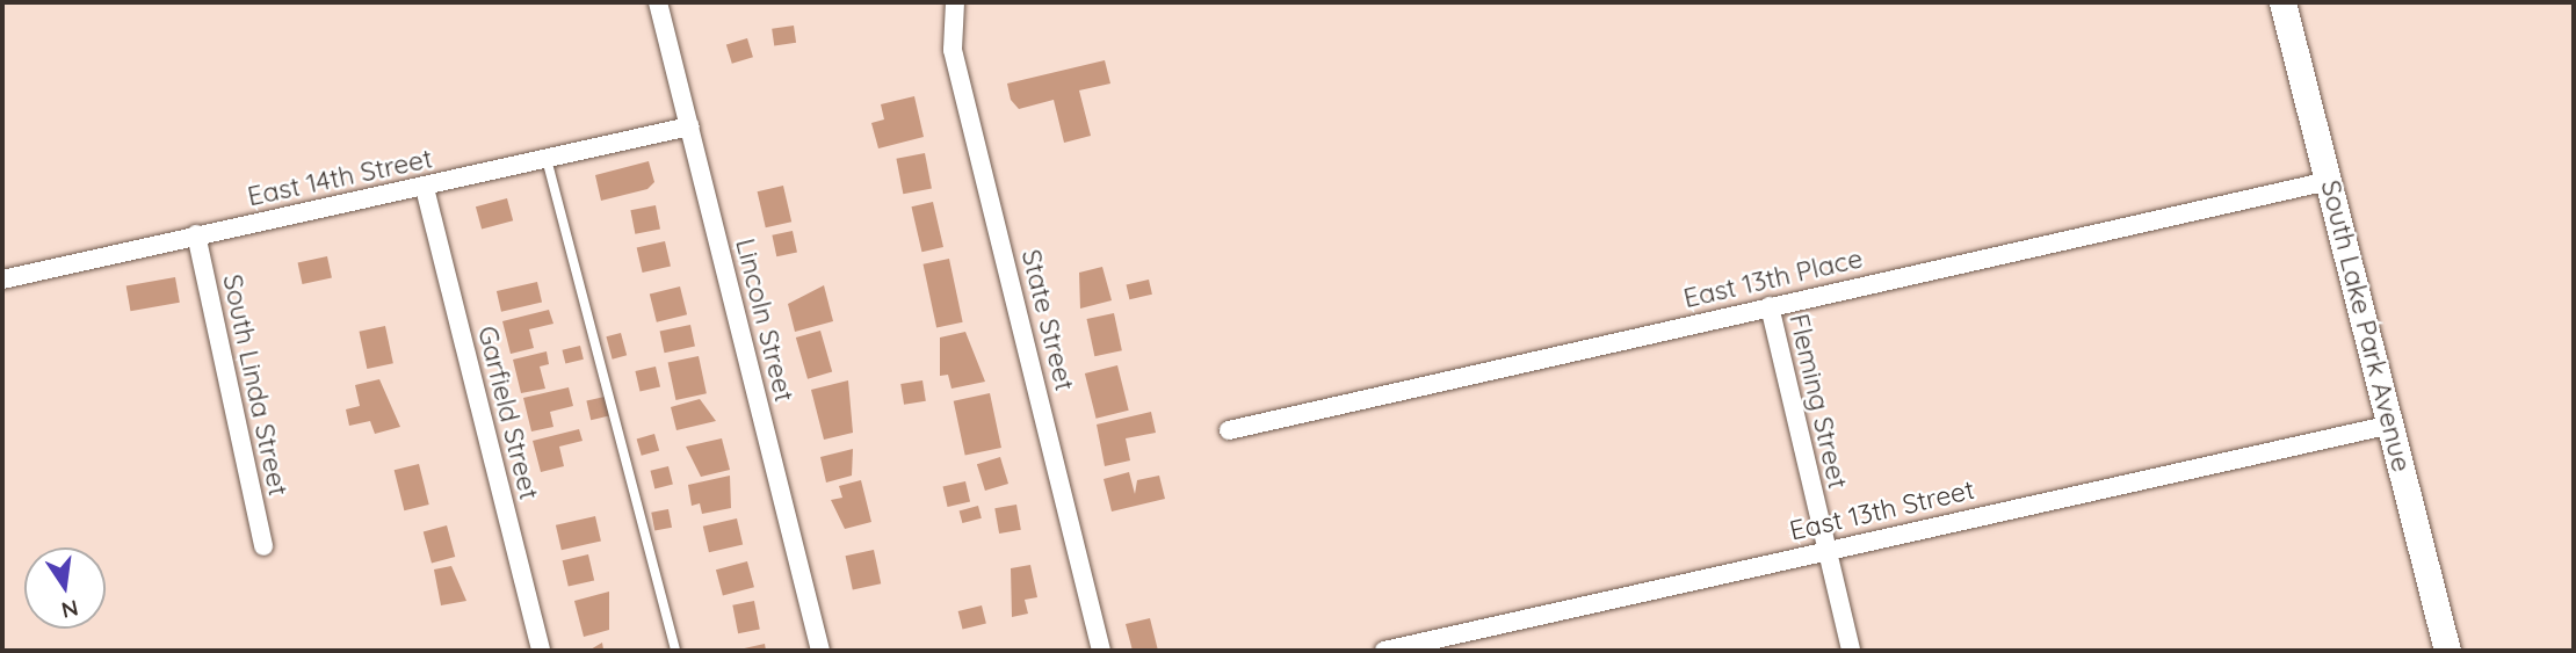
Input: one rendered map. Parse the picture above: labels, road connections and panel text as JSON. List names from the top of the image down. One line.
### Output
{"streets":{"main road":["South Lake Park Avenue"],"street":["East 14th Street","East 13th Place","Lincoln Street","State Street","South Linda Street","Fleming Street","Garfield Street","East 13th Street"]},"crossings":[["East 14th Street","Lincoln Street"],["East 14th Street","South Linda Street"],["East 14th Street","Garfield Street"],["East 13th Place","South Lake Park Avenue"],["East 13th Place","Fleming Street"],["South Lake Park Avenue","East 13th Street"],["Fleming Street","East 13th Street"]],"north":"bottom"}
